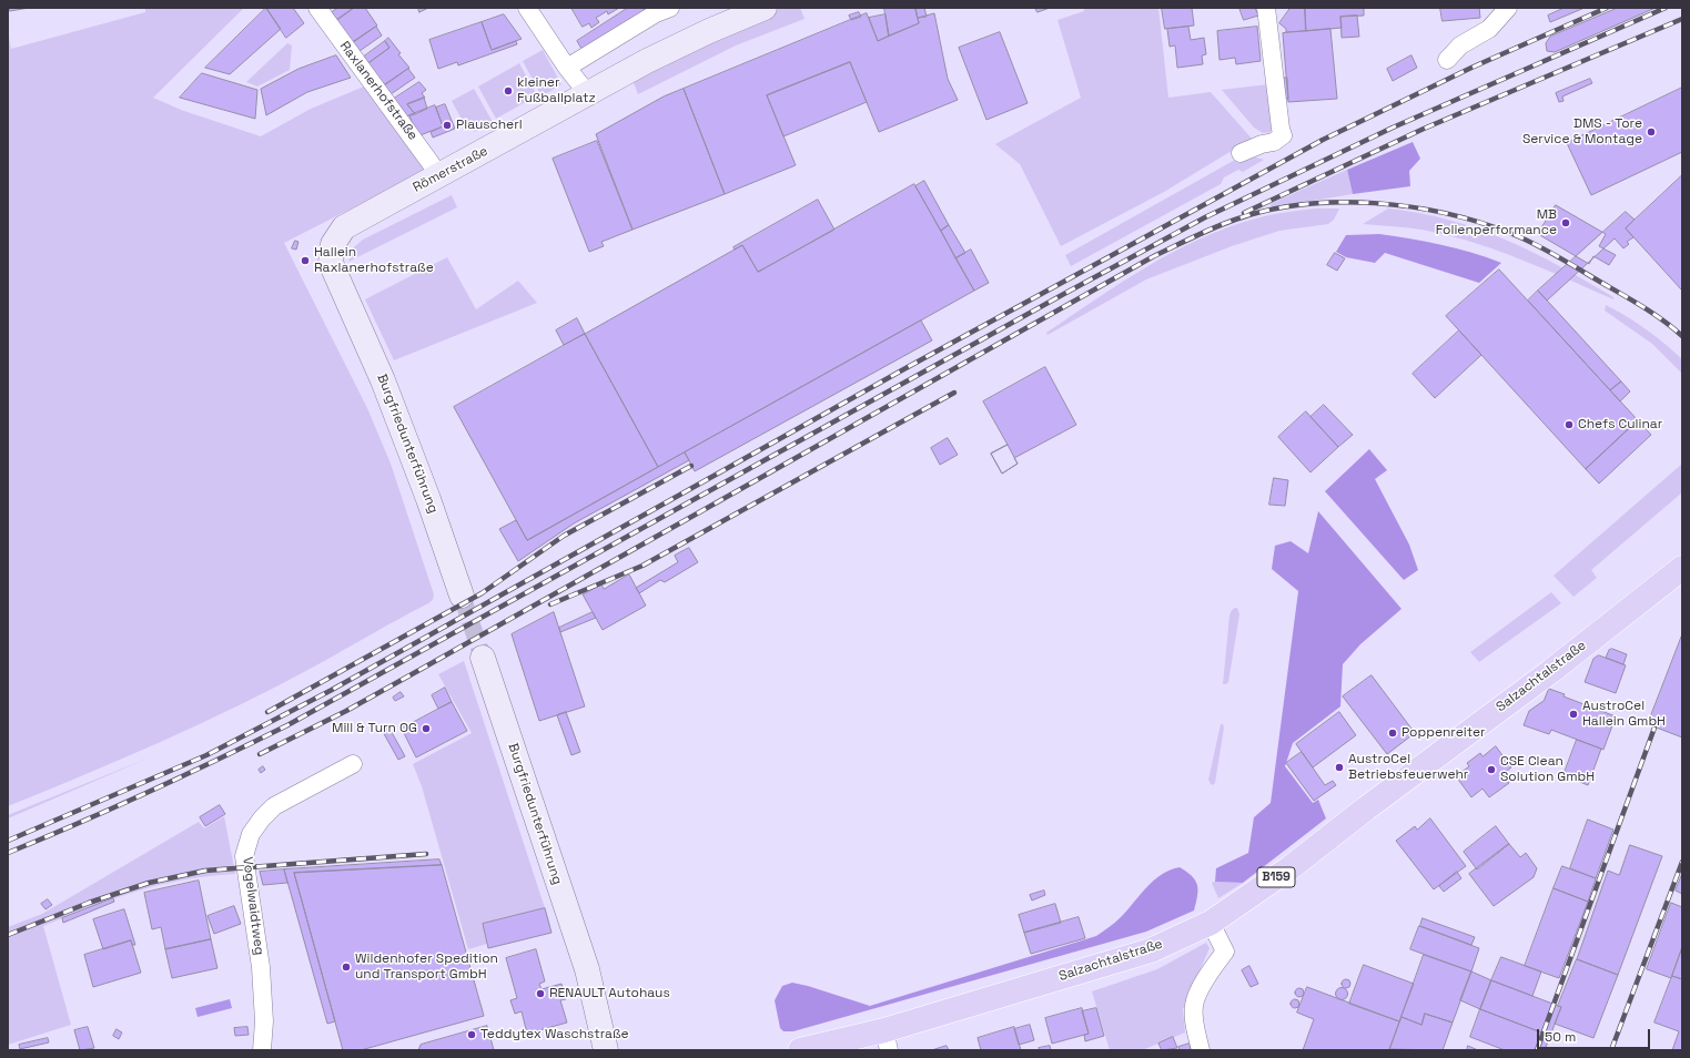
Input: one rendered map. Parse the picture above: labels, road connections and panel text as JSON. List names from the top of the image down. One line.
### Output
{"streets":{"main road":["Salzachtalstraße","B159"],"street":["Raxlanerhofstraße","Römerstraße","Burgfriedunterführung","Vogelwaidtweg"]},"crossings":[["Raxlanerhofstraße","Römerstraße"],["Römerstraße","Burgfriedunterführung"]],"places":["kleiner Fußballplatz","Plauscherl","DMS - Tore Service & Montage","MB Folienperformance","Hallein Raxlanerhofstraße","Chefs Culinar","AustroCel Hallein GmbH","Mill & Turn OG","Poppenreiter","AustroCel Betriebsfeuerwehr","CSE Clean Solution GmbH","Wildenhofer Spedition und Transport GmbH","RENAULT Autohaus","Teddytex Waschstraße"],"scale_bar":"50 m"}
